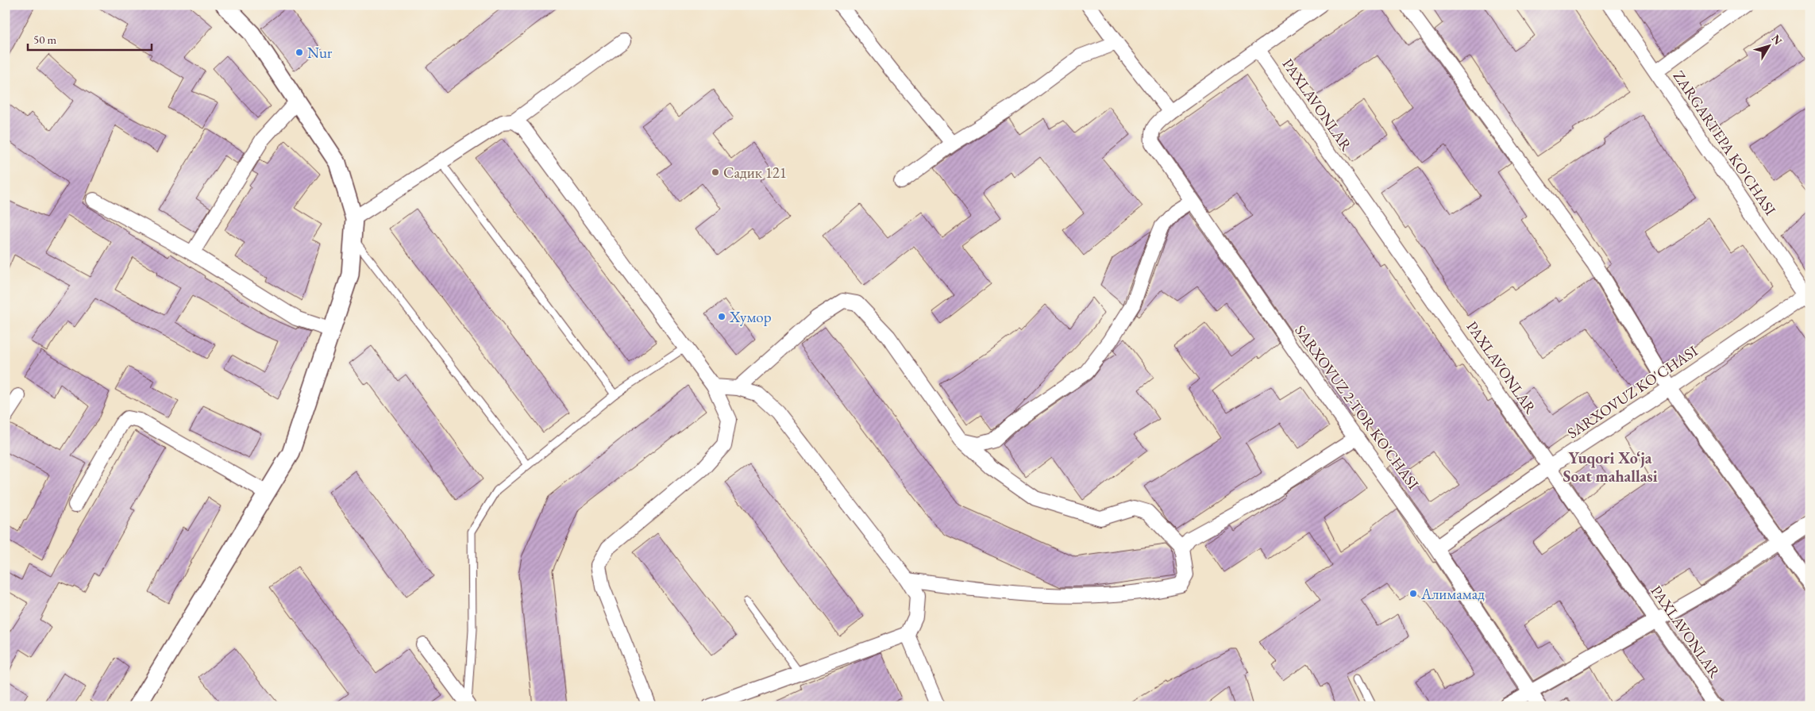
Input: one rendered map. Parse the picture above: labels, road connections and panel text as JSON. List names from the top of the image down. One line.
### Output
{"streets":{"street":["PAXLAVONLAR","ZARGARTEPA KO'CHASI","SARXOVUZ KO'CHASI","SARXOVUZ 2-TOR KO'CHASI"]},"crossings":[["PAXLAVONLAR","SARXOVUZ KO'CHASI"],["ZARGARTEPA KO'CHASI","SARXOVUZ KO'CHASI"],["SARXOVUZ KO'CHASI","SARXOVUZ 2-TOR KO'CHASI"]],"districts":["Yuqori Xo‘ja Soat mahallasi"],"places":["Nur","Садик 121","Хумор","Алимамад"],"scale_bar":"50 m","north":"top right"}
